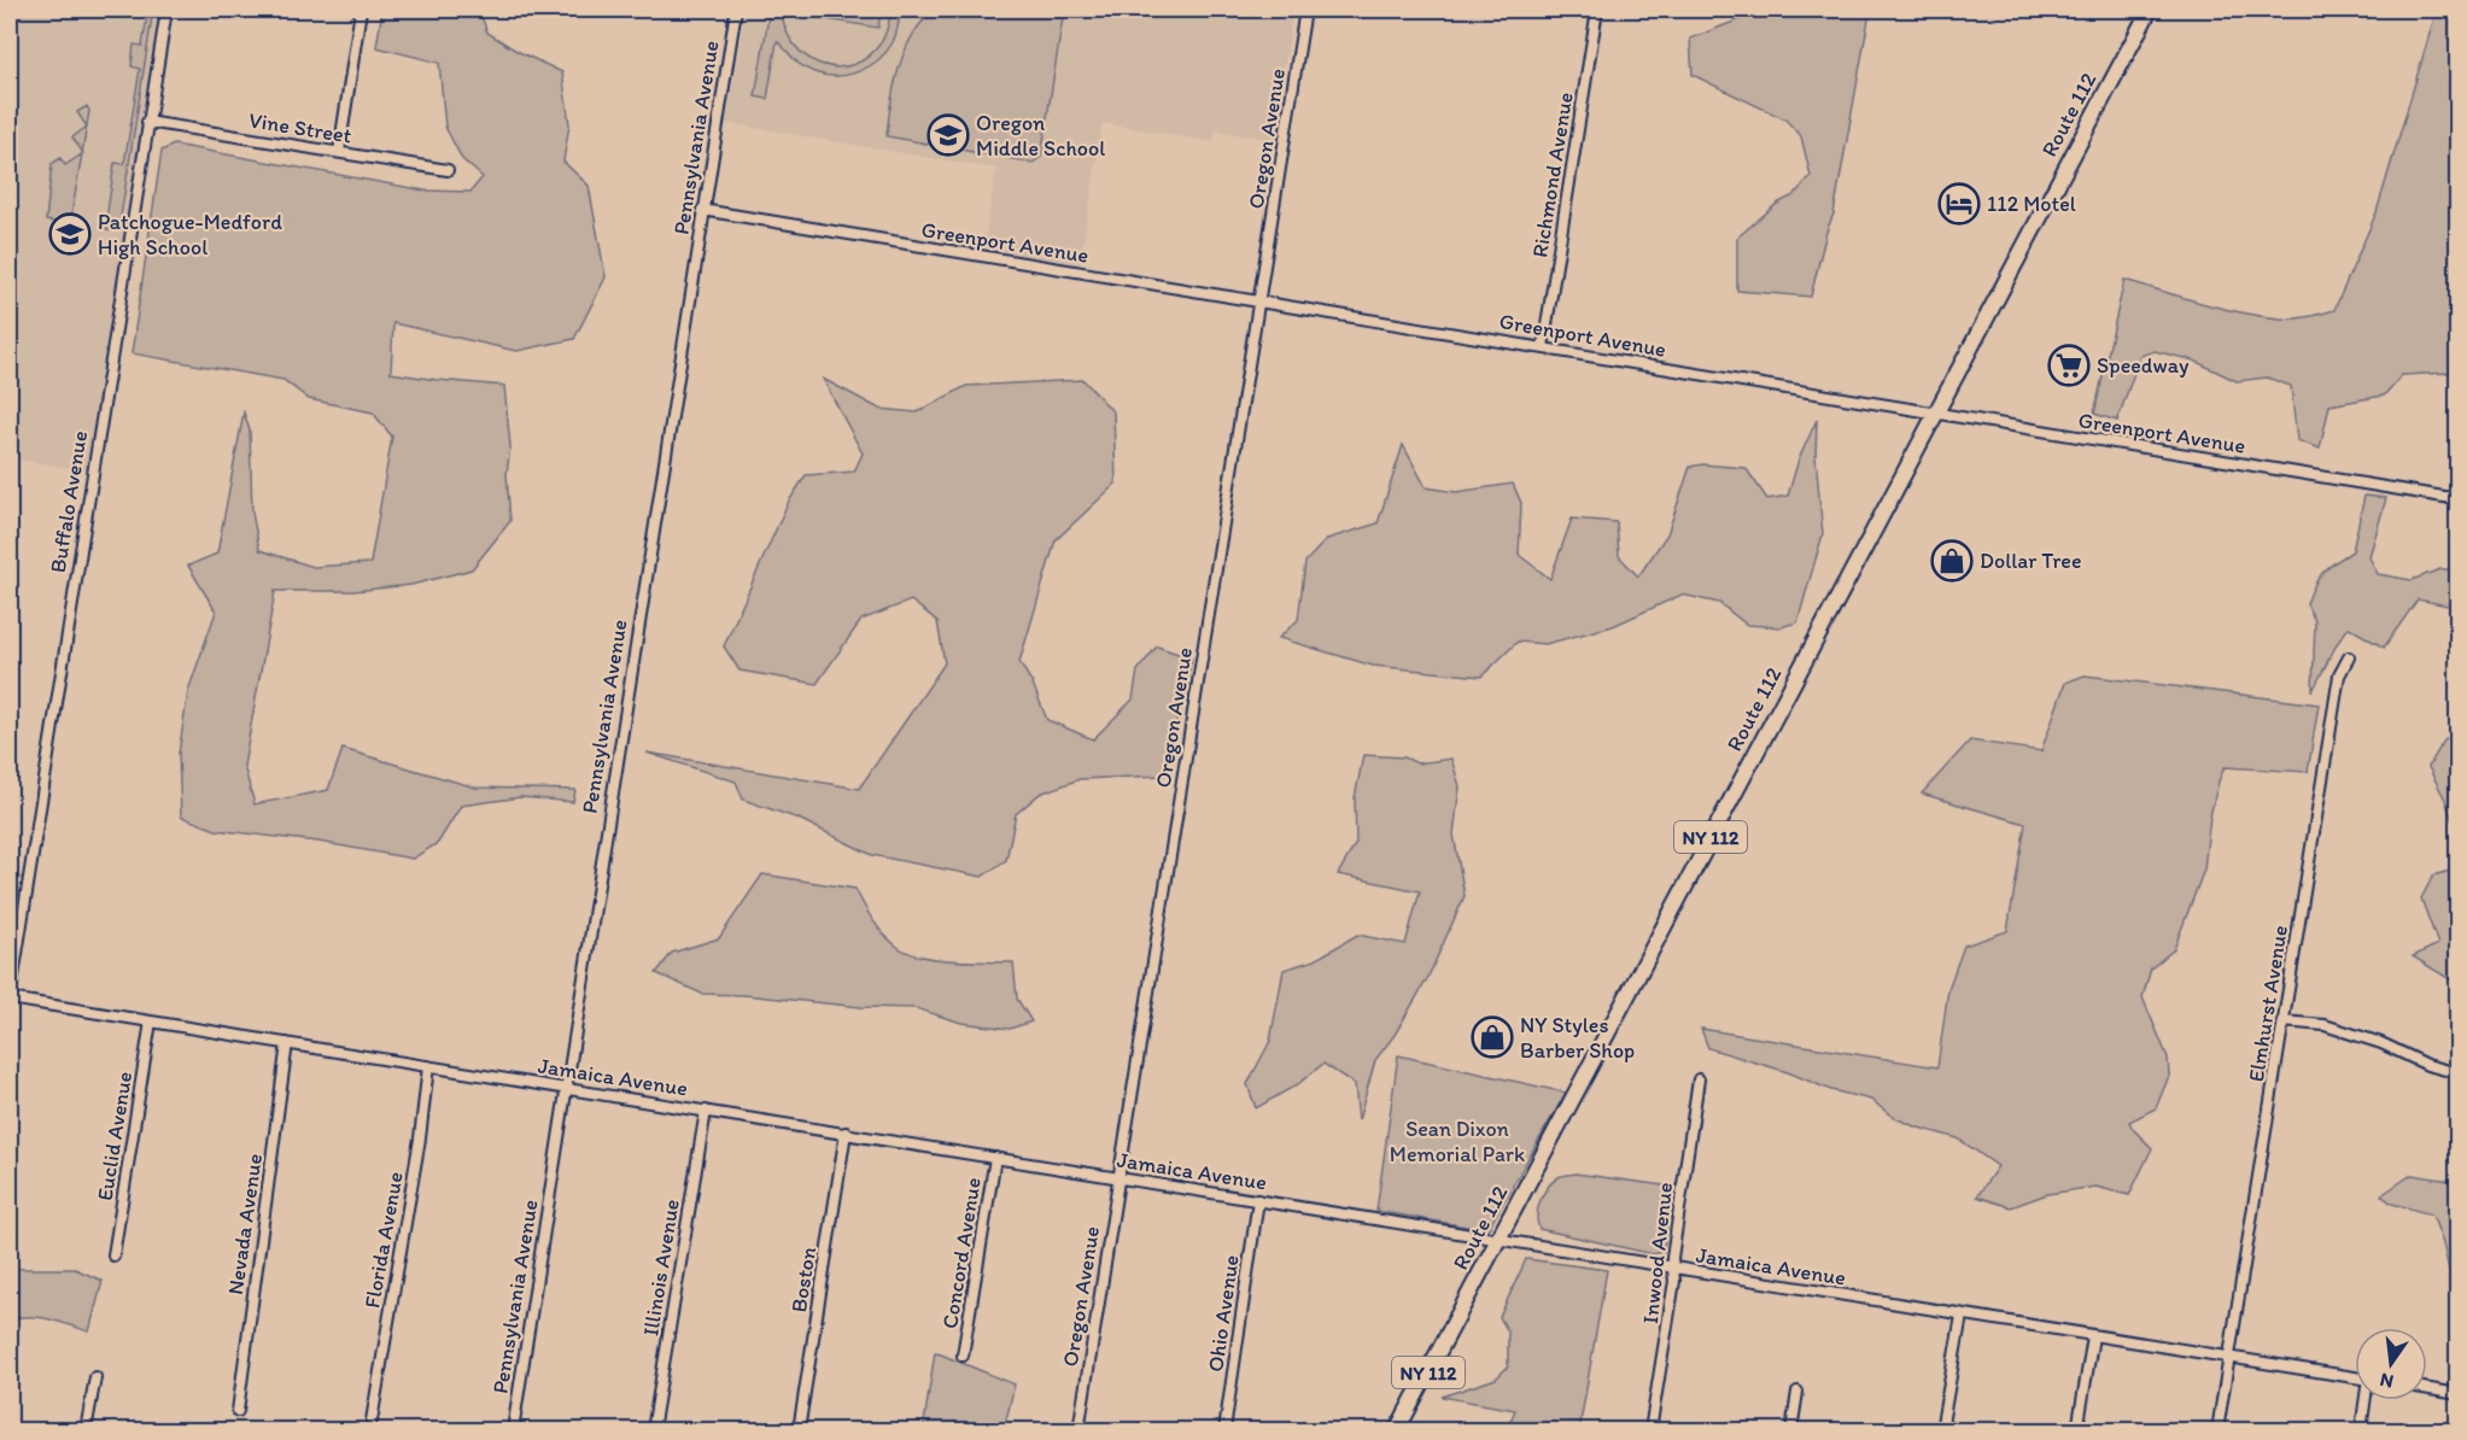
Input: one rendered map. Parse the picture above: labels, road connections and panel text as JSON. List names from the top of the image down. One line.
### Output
{"streets":{"main road":["Route 112","NY 112"],"street":["Vine Street","Pennsylvania Avenue","Oregon Avenue","Richmond Avenue","Greenport Avenue","Buffalo Avenue","Elmhurst Avenue","Jamaica Avenue","Euclid Avenue","Nevada Avenue","Florida Avenue","Concord Avenue","Inwood Avenue","Illinois Avenue","Boston","Ohio Avenue"]},"crossings":[["Route 112","Greenport Avenue"],["Route 112","Jamaica Avenue"],["Vine Street","Buffalo Avenue"],["Pennsylvania Avenue","Greenport Avenue"],["Pennsylvania Avenue","Jamaica Avenue"],["Oregon Avenue","Greenport Avenue"],["Oregon Avenue","Jamaica Avenue"],["Richmond Avenue","Greenport Avenue"],["Buffalo Avenue","Jamaica Avenue"],["Elmhurst Avenue","Jamaica Avenue"],["Jamaica Avenue","Euclid Avenue"],["Jamaica Avenue","Nevada Avenue"],["Jamaica Avenue","Florida Avenue"],["Jamaica Avenue","Concord Avenue"],["Jamaica Avenue","Inwood Avenue"],["Jamaica Avenue","Illinois Avenue"],["Jamaica Avenue","Boston"],["Jamaica Avenue","Ohio Avenue"]],"parks":["Sean Dixon Memorial Park"],"places":{"school or university":["Oregon Middle School","Patchogue-Medford High School"],"hotel":["112 Motel"],"supermarket":["Speedway"],"shop":["Dollar Tree","NY Styles Barber Shop"]},"north":"bottom"}
